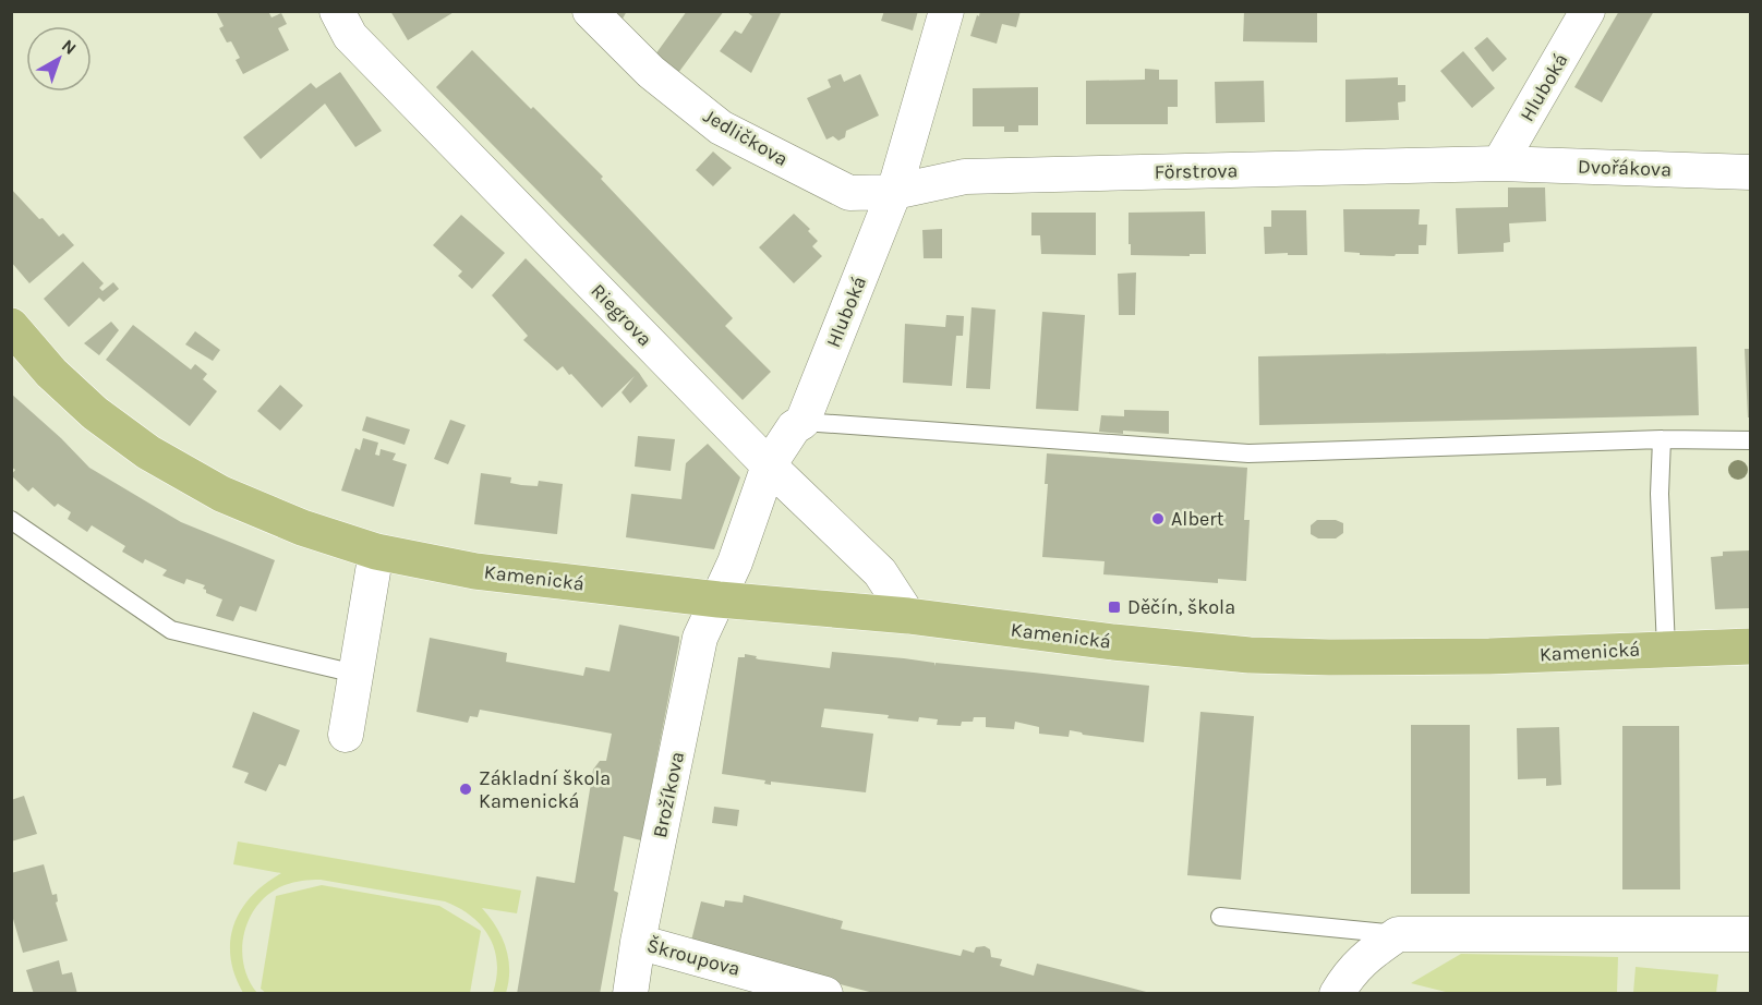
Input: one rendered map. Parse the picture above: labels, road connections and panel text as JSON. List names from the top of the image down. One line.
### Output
{"streets":{"main road":["Kamenická"],"street":["Hluboká","Jedličkova","Dvořákova","Förstrova","Riegrova","Brožíkova","Škroupova"]},"crossings":[["Hluboká","Jedličkova"],["Hluboká","Dvořákova"],["Hluboká","Förstrova"],["Hluboká","Riegrova"],["Hluboká","Kamenická"],["Hluboká","Brožíkova"],["Jedličkova","Förstrova"],["Dvořákova","Förstrova"],["Riegrova","Kamenická"],["Kamenická","Brožíkova"],["Brožíkova","Škroupova"]],"places":{"other":["Albert","Základní škola Kamenická"],"transit":["Děčín, škola"]},"north":"top right"}
